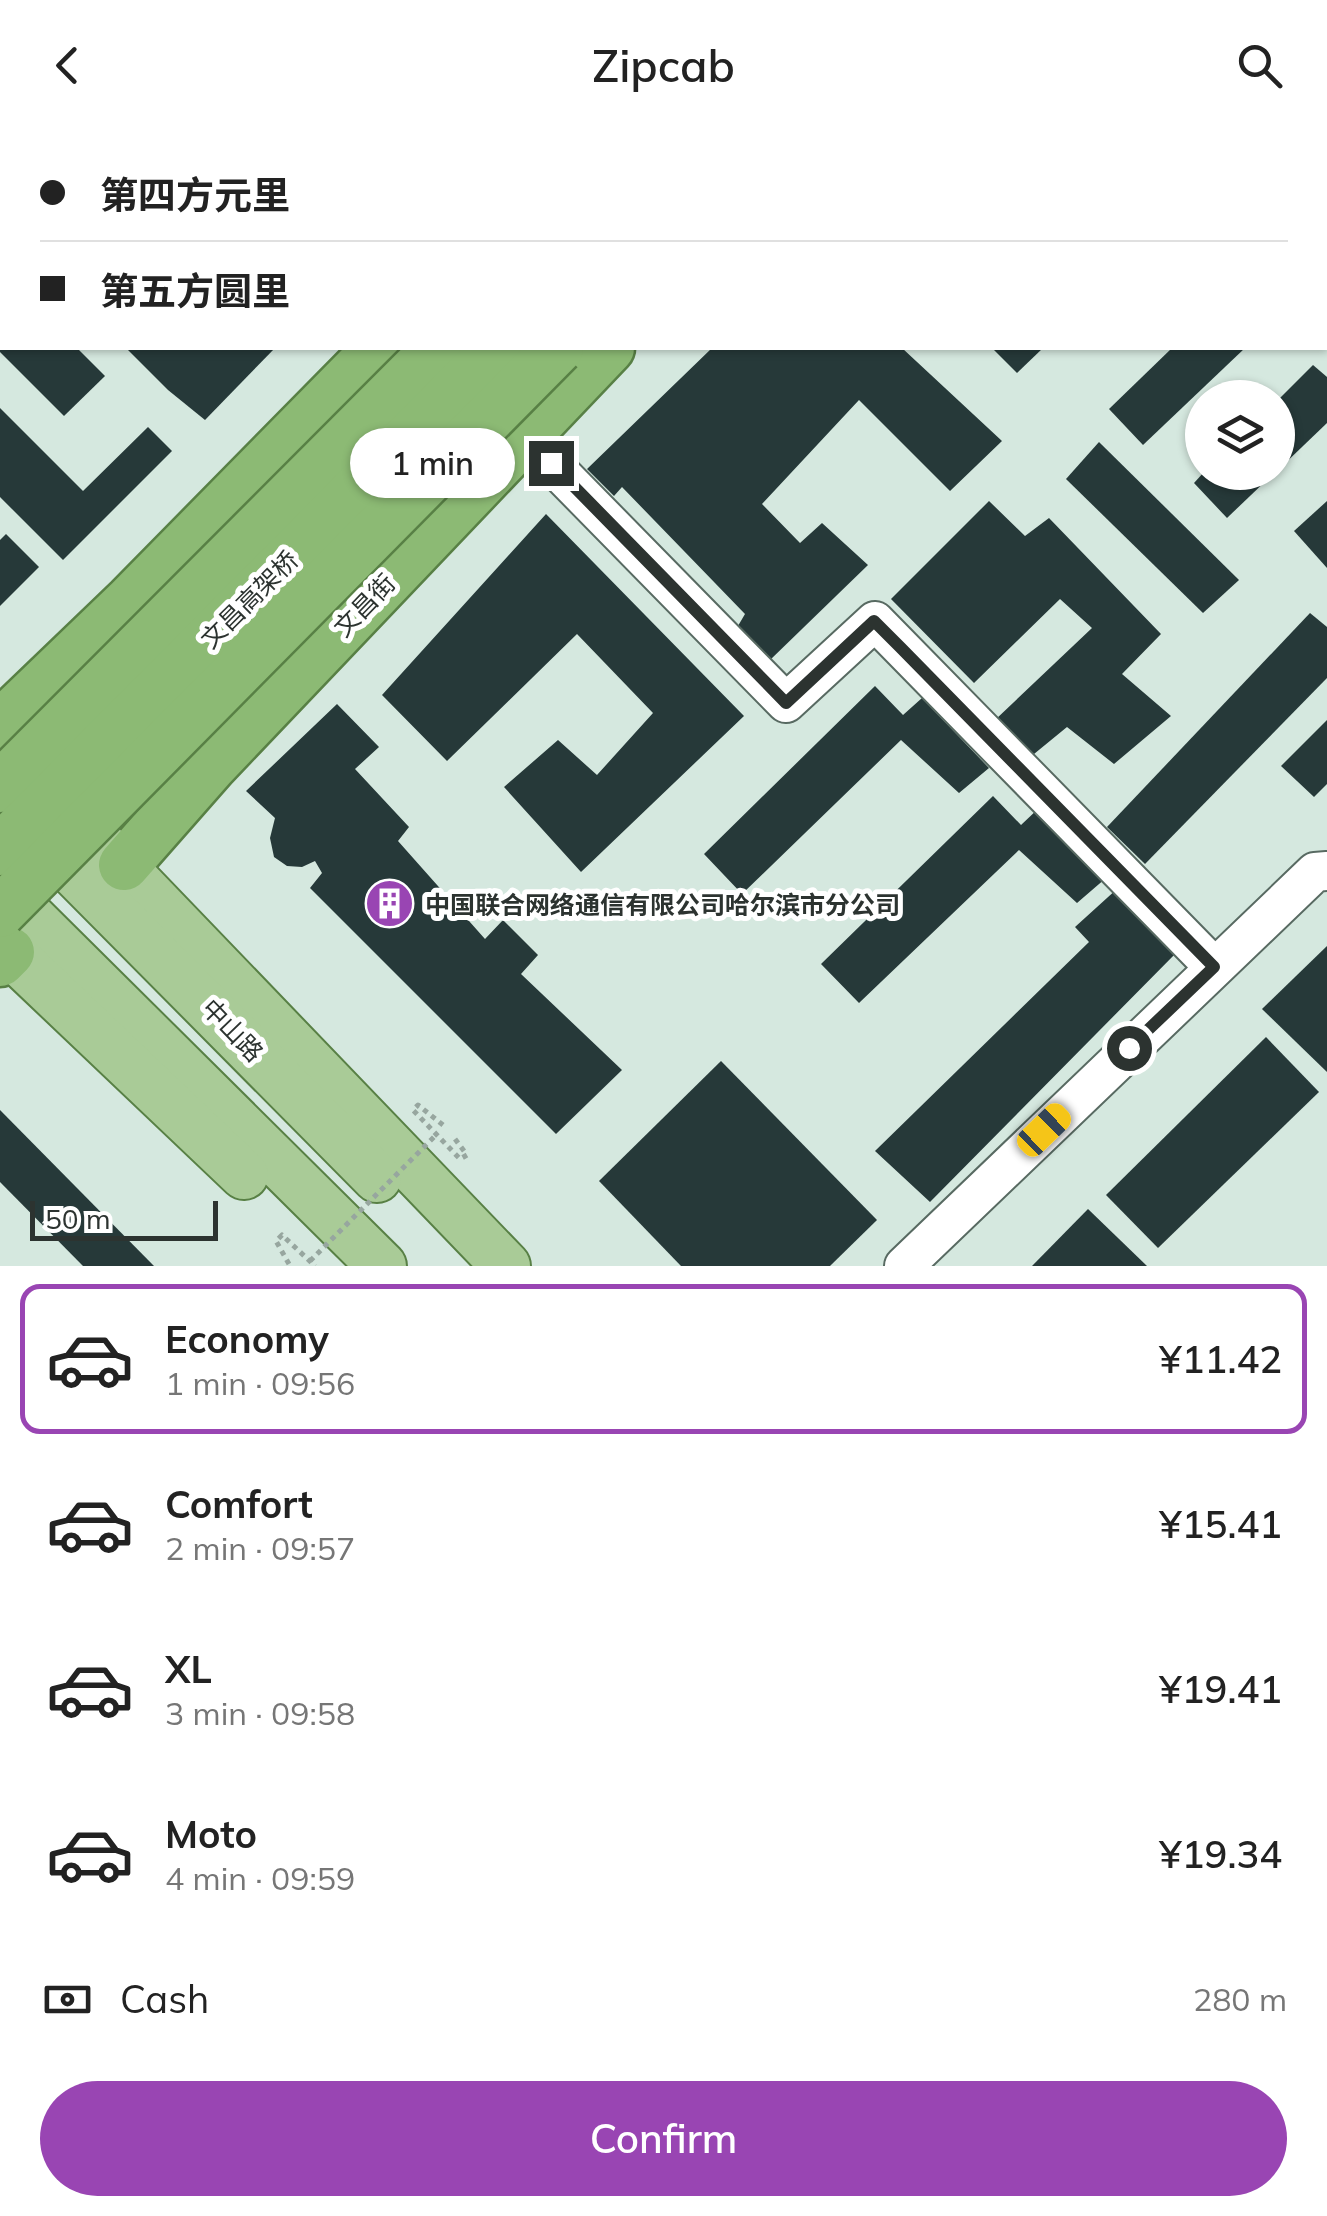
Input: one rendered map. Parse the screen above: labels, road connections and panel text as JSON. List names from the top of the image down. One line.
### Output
{"streets":{"highway":["文昌高架桥","文昌街"],"main road":["中山路"]},"places":{"building":["中国联合网络通信有限公司哈尔滨市分公司"]},"scale_bar":"50 m","page":{"header":"Zipcab","banner":["第四方元里","第五方圆里"],"bubble":"1 min","scale":"50 m","list":[{"name":"Economy","note":"1 min · 09:56","value":"¥11.42"},{"name":"Comfort","note":"2 min · 09:57","value":"¥15.41"},{"name":"XL","note":"3 min · 09:58","value":"¥19.41"},{"name":"Moto","note":"4 min · 09:59","value":"¥19.34"}],"pay":["Cash","280 m"],"buttons":"Confirm"}}
